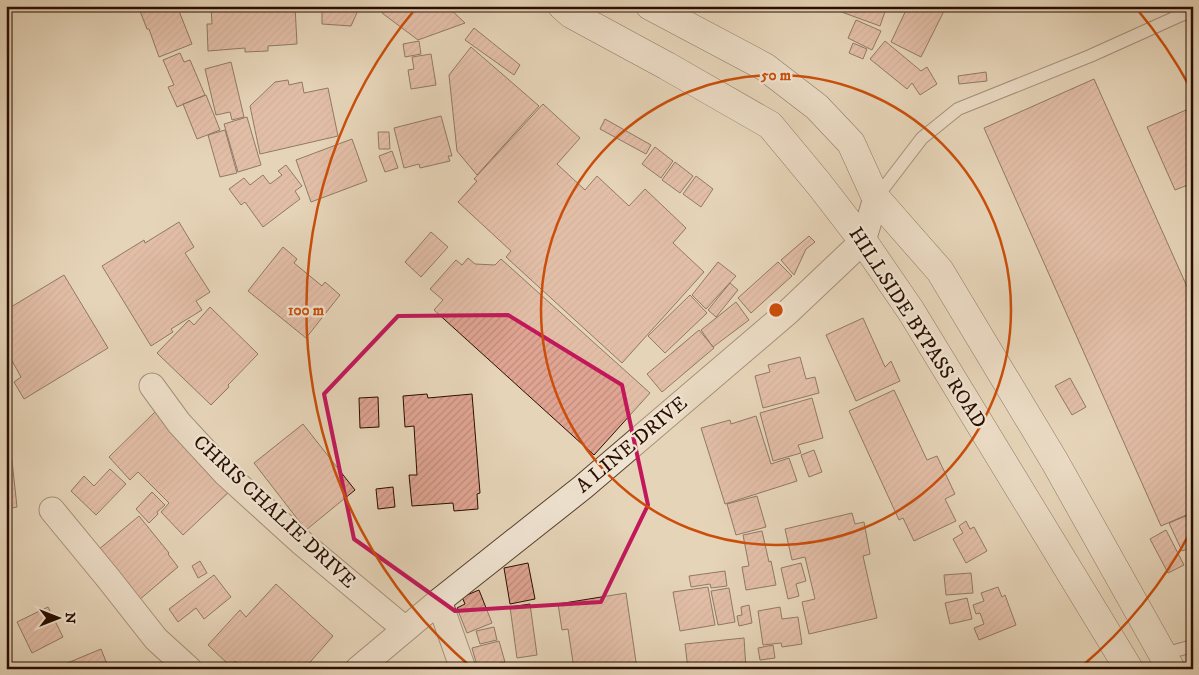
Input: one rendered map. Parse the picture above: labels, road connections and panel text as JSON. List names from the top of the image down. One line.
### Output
{"streets":{"main road":["HILLSIDE BYPASS ROAD"],"street":["A LINE DRIVE","CHRIS CHALIE DRIVE"]},"crossings":[["HILLSIDE BYPASS ROAD","A LINE DRIVE"],["A LINE DRIVE","CHRIS CHALIE DRIVE"]],"north":"right","rings":["50 m","100 m"]}
